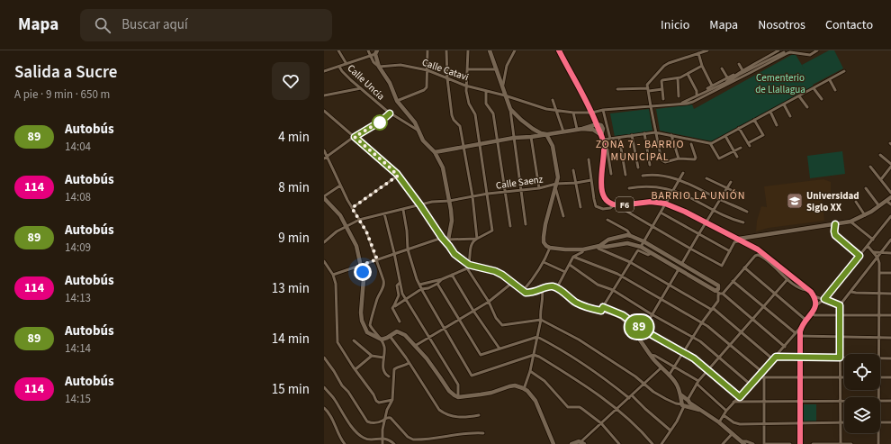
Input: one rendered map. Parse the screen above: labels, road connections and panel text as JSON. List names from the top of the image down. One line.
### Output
{"streets":{"highway":["F6"],"street":["Calle Catavi","Calle Uncia","Calle Saenz"]},"crossings":[["Calle Catavi","F6"]],"districts":["ZONA 7 - BARRIO MUNICIPAL","BARRIO LA UNIÓN"],"parks":["Cementerio de Llallagua"],"places":{"school or university":["Universidad Siglo XX"]},"lines":["bus line 89"],"page":{"header":"Mapa","search":"Buscar aquí","nav":["Inicio","Mapa","Nosotros","Contacto"],"heading":["Salida a Sucre","A pie · 9 min · 650 m"],"on_map":"89","list":[{"mark":"89","name":"Autobús","note":"14:04","value":"4 min"},{"mark":"114","name":"Autobús","note":"14:08","value":"8 min"},{"mark":"89","name":"Autobús","note":"14:09","value":"9 min"},{"mark":"114","name":"Autobús","note":"14:13","value":"13 min"},{"mark":"89","name":"Autobús","note":"14:14","value":"14 min"},{"mark":"114","name":"Autobús","note":"14:15","value":"15 min"}]}}
